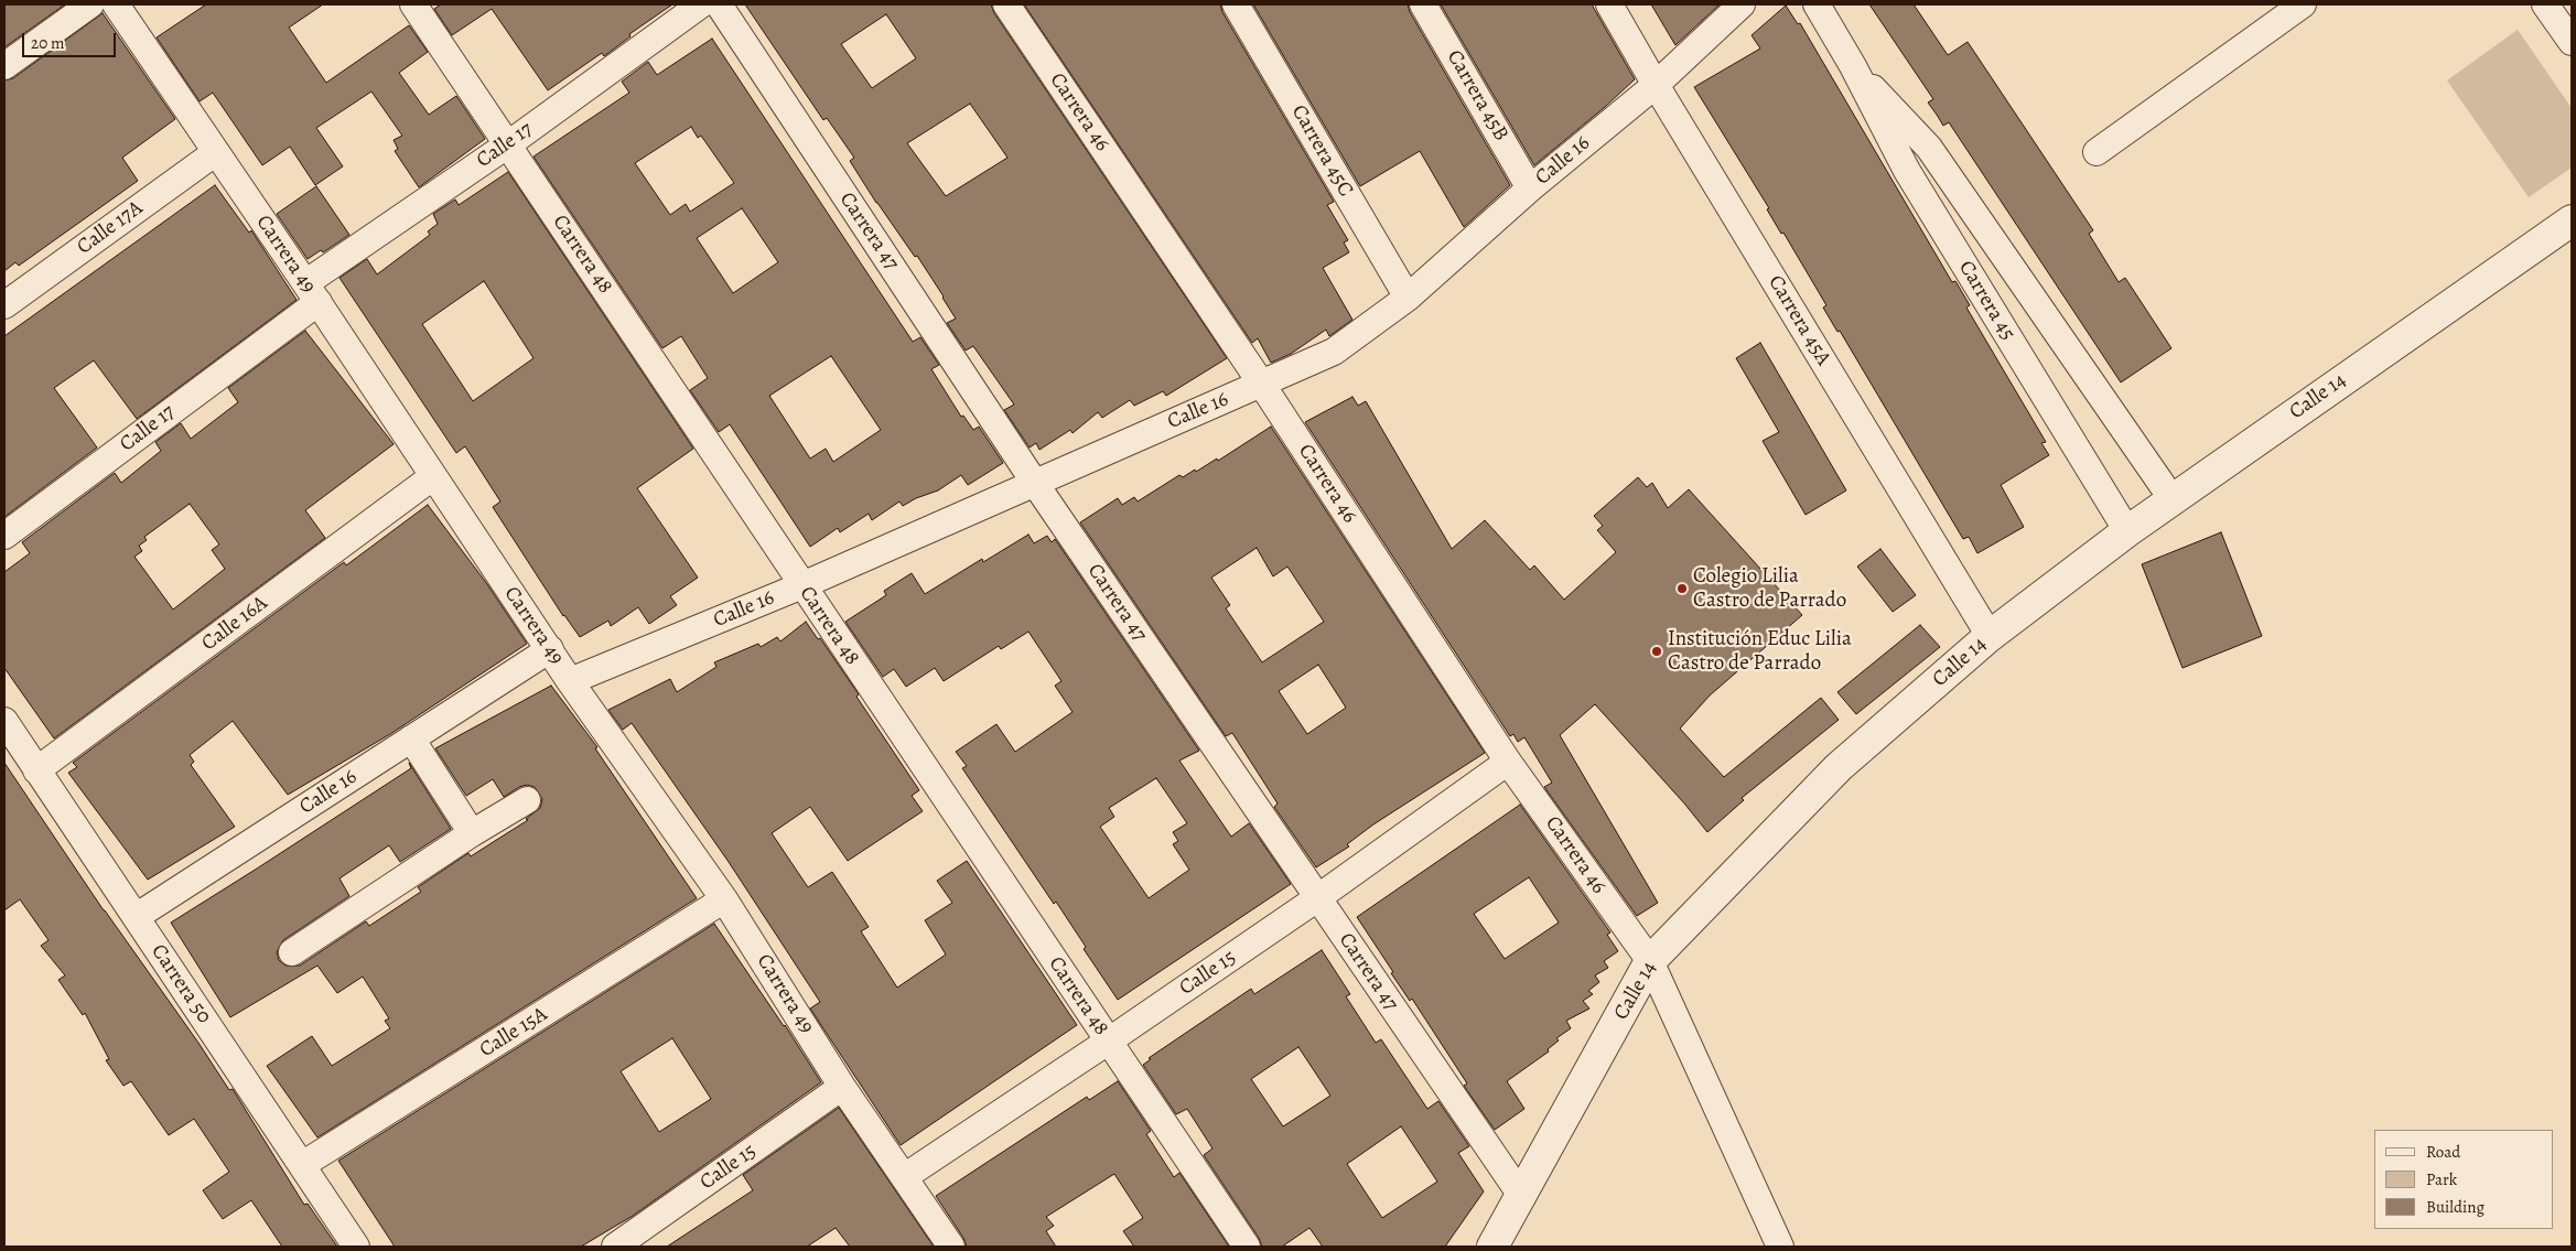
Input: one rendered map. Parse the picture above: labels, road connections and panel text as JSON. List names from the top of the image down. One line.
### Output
{"streets":{"street":["Carrera 45B","Carrera 46","Calle 17","Carrera 45C","Calle 16","Calle 17A","Carrera 47","Carrera 49","Carrera 48","Carrera 45","Carrera 45A","Calle 14","Calle 16A","Calle 15","Carrera 50","Calle 15A"]},"crossings":[["Carrera 45B","Calle 16"],["Carrera 46","Calle 16"],["Carrera 46","Calle 14"],["Carrera 46","Calle 15"],["Calle 17","Carrera 49"],["Calle 17","Carrera 48"],["Carrera 45C","Calle 16"],["Calle 16","Carrera 47"],["Calle 16","Carrera 49"],["Calle 16","Carrera 48"],["Calle 16","Carrera 45A"],["Calle 16","Carrera 50"],["Calle 17A","Carrera 49"],["Carrera 47","Calle 14"],["Carrera 47","Calle 15"],["Carrera 49","Calle 16A"],["Carrera 49","Calle 15"],["Carrera 49","Calle 15A"],["Carrera 48","Calle 15"],["Carrera 45","Calle 14"],["Carrera 45A","Calle 14"],["Calle 16A","Carrera 50"],["Carrera 50","Calle 15A"]],"places":["Colegio Lilia Castro de Parrado","Institución Educ Lilia Castro de Parrado"],"legend":["Road","Park","Building"],"scale_bar":"20 m"}
